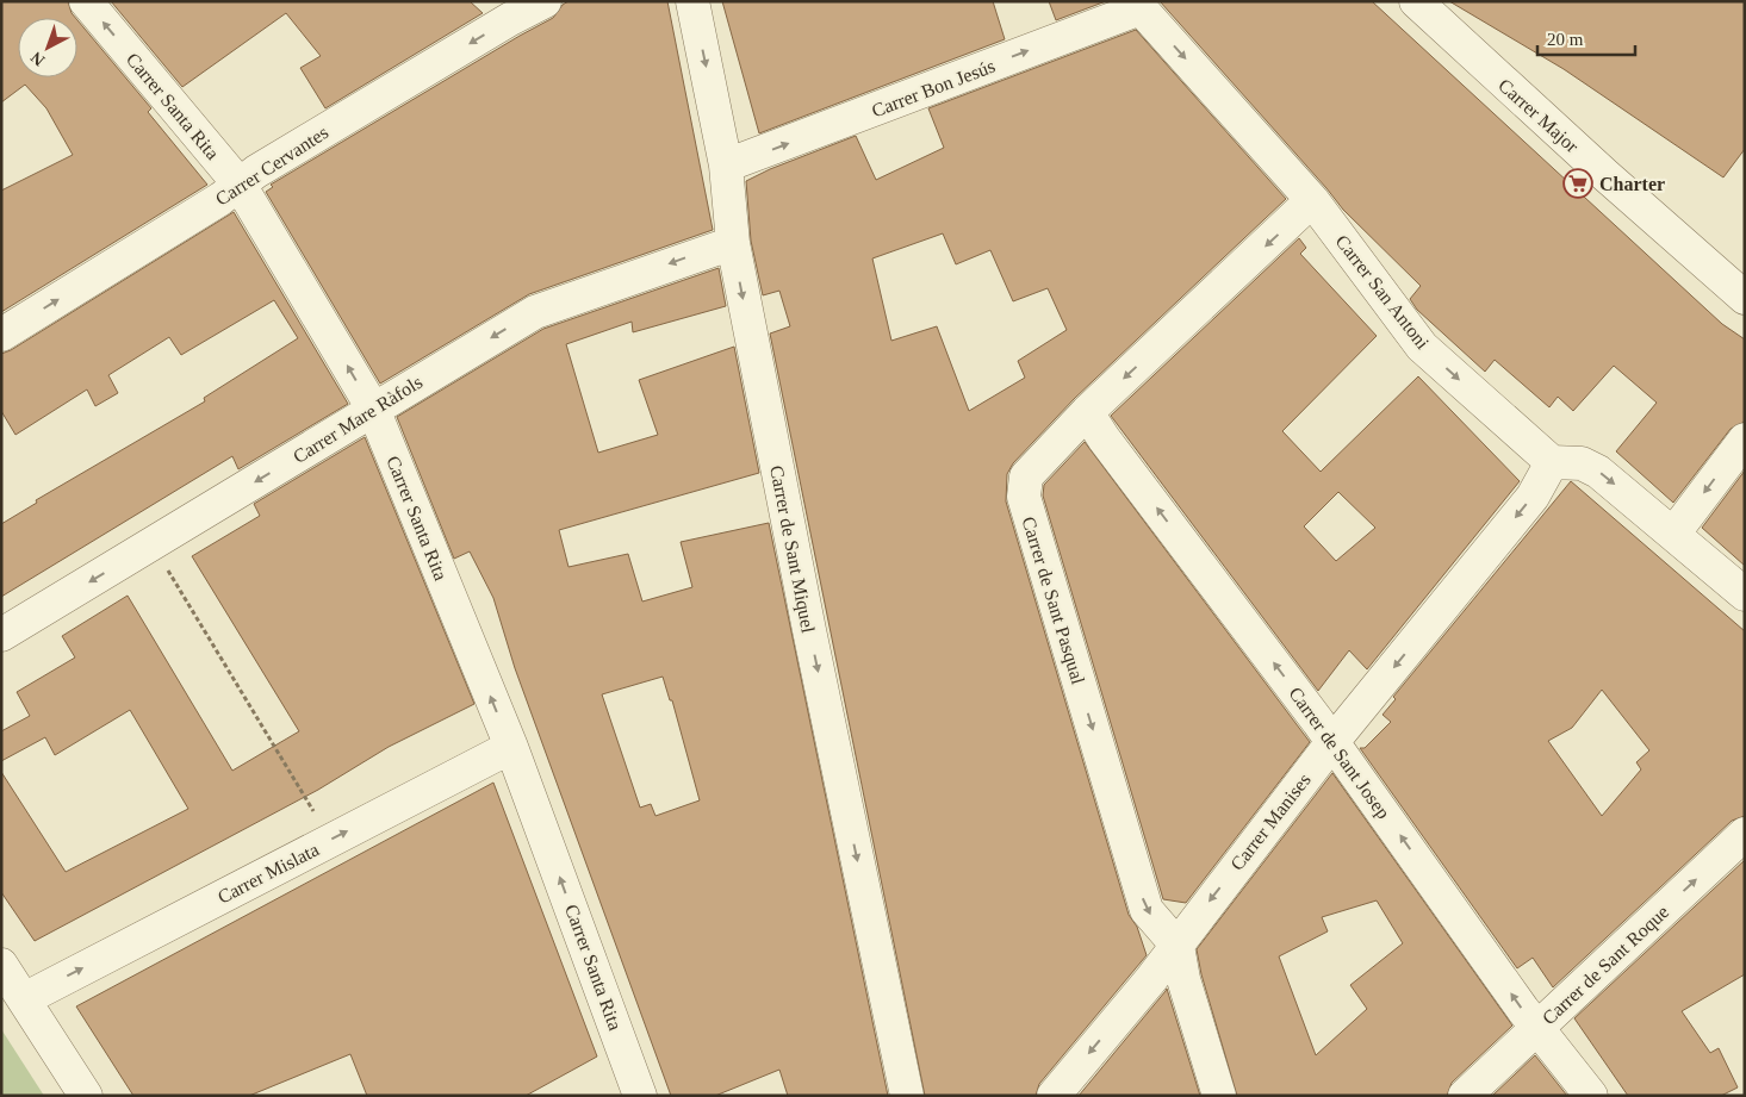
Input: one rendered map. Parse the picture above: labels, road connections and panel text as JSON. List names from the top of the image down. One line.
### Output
{"streets":{"street":["Carrer Bon Jesús","Carrer Santa Rita","Carrer Major","Carrer Cervantes","Carrer San Antoni","Carrer Mare Ràfols","Carrer de Sant Miquel","Carrer de Sant Pasqual","Carrer de Sant Josep","Carrer Manises","Carrer Mislata","Carrer de Sant Roque"]},"crossings":[["Carrer Bon Jesús","Carrer San Antoni"],["Carrer Bon Jesús","Carrer de Sant Miquel"],["Carrer Santa Rita","Carrer Cervantes"],["Carrer Santa Rita","Carrer Mare Ràfols"],["Carrer Santa Rita","Carrer Mislata"],["Carrer San Antoni","Carrer de Sant Pasqual"],["Carrer San Antoni","Carrer Manises"],["Carrer Mare Ràfols","Carrer de Sant Miquel"],["Carrer de Sant Pasqual","Carrer de Sant Josep"],["Carrer de Sant Pasqual","Carrer Manises"],["Carrer de Sant Josep","Carrer Manises"],["Carrer de Sant Josep","Carrer de Sant Roque"]],"one_way":["Carrer Bon Jesús","Carrer Santa Rita","Carrer San Antoni","Carrer Mare Ràfols","Carrer de Sant Miquel","Carrer de Sant Pasqual","Carrer de Sant Josep","Carrer Manises","Carrer Mislata","Carrer de Sant Roque"],"places":{"supermarket":["Charter"]},"scale_bar":"20 m","north":"bottom left"}
